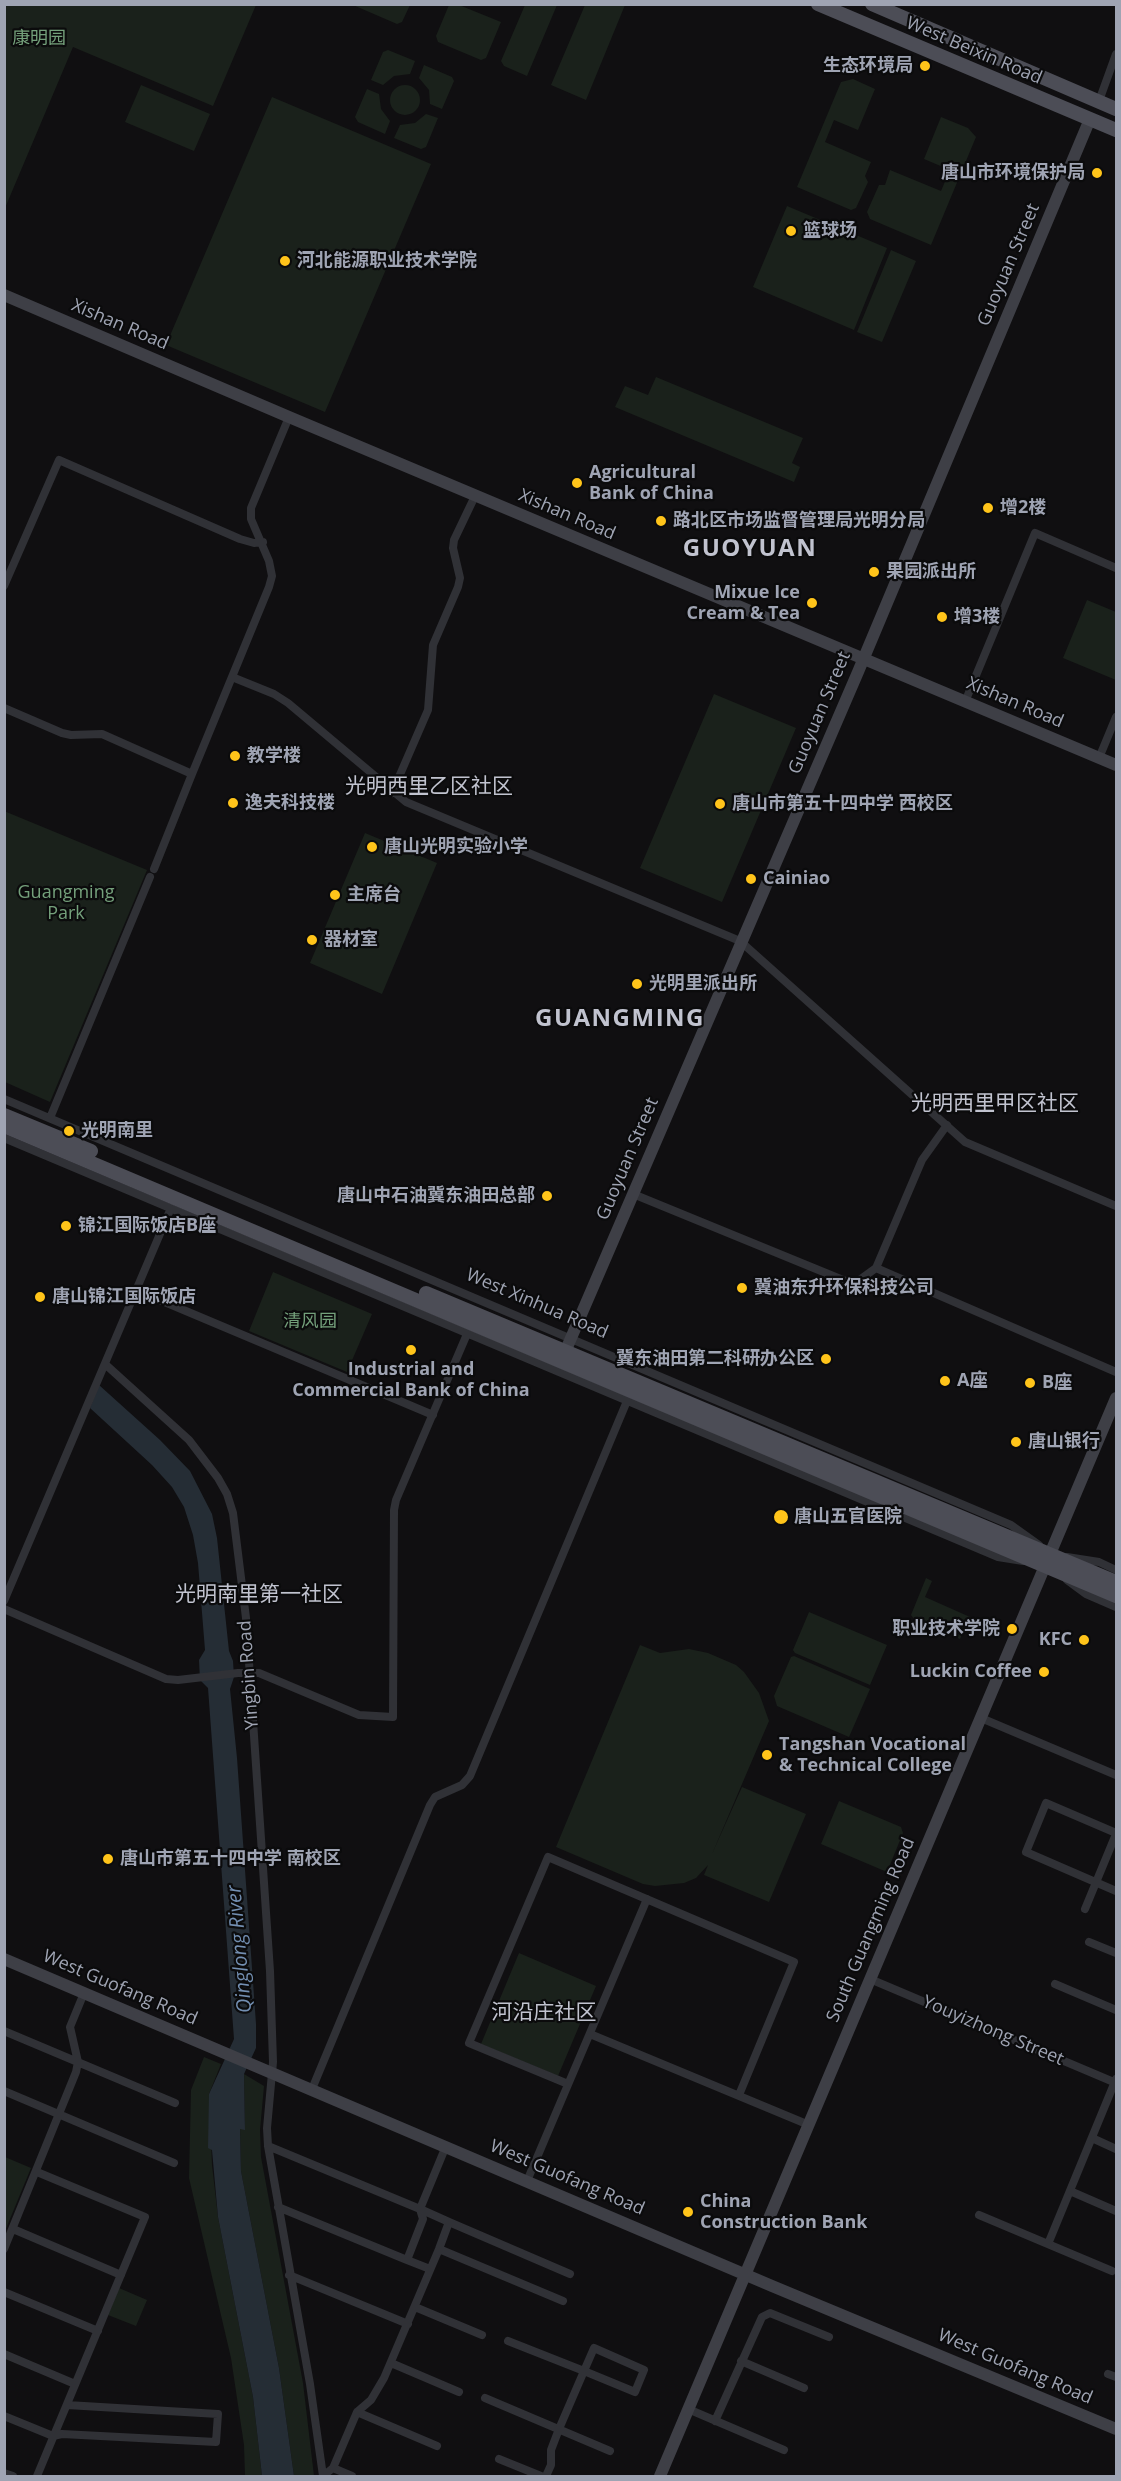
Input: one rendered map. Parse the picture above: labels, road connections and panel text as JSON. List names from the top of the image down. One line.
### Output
{"streets":{"main road":["West Beixin Road","West Xinhua Road"],"street":["Guoyuan Street","Xishan Road","Yingbin Road","South Guangming Road","West Guofang Road","Youyizhong Street"]},"crossings":[["West Beixin Road","Guoyuan Street"],["Guoyuan Street","Xishan Road"],["Guoyuan Street","West Xinhua Road"],["West Xinhua Road","South Guangming Road"],["Yingbin Road","West Guofang Road"],["South Guangming Road","West Guofang Road"],["South Guangming Road","Youyizhong Street"]],"districts":["GUOYUAN","光明西里乙区社区","GUANGMING","光明西里甲区社区","光明南里第一社区","河沿庄社区"],"water":["Qinglong River"],"parks":["康明园","Guangming Park","清风园"],"places":["生态环境局","唐山市环境保护局","篮球场","河北能源职业技术学院","Agricultural Bank of China","增2楼","路北区市场监督管理局光明分局","果园派出所","Mixue Ice Cream & Tea","增3楼","教学楼","逸夫科技楼","唐山市第五十四中学 西校区","唐山光明实验小学","Cainiao","主席台","器材室","光明里派出所","光明南里","唐山中石油冀东油田总部","锦江国际饭店B座","冀油东升环保科技公司","唐山锦江国际饭店","Industrial and Commercial Bank of China","冀东油田第二科研办公区","A座","B座","唐山银行","唐山五官医院","职业技术学院","KFC","Luckin Coffee","Tangshan Vocational & Technical College","唐山市第五十四中学 南校区","China Construction Bank"]}
